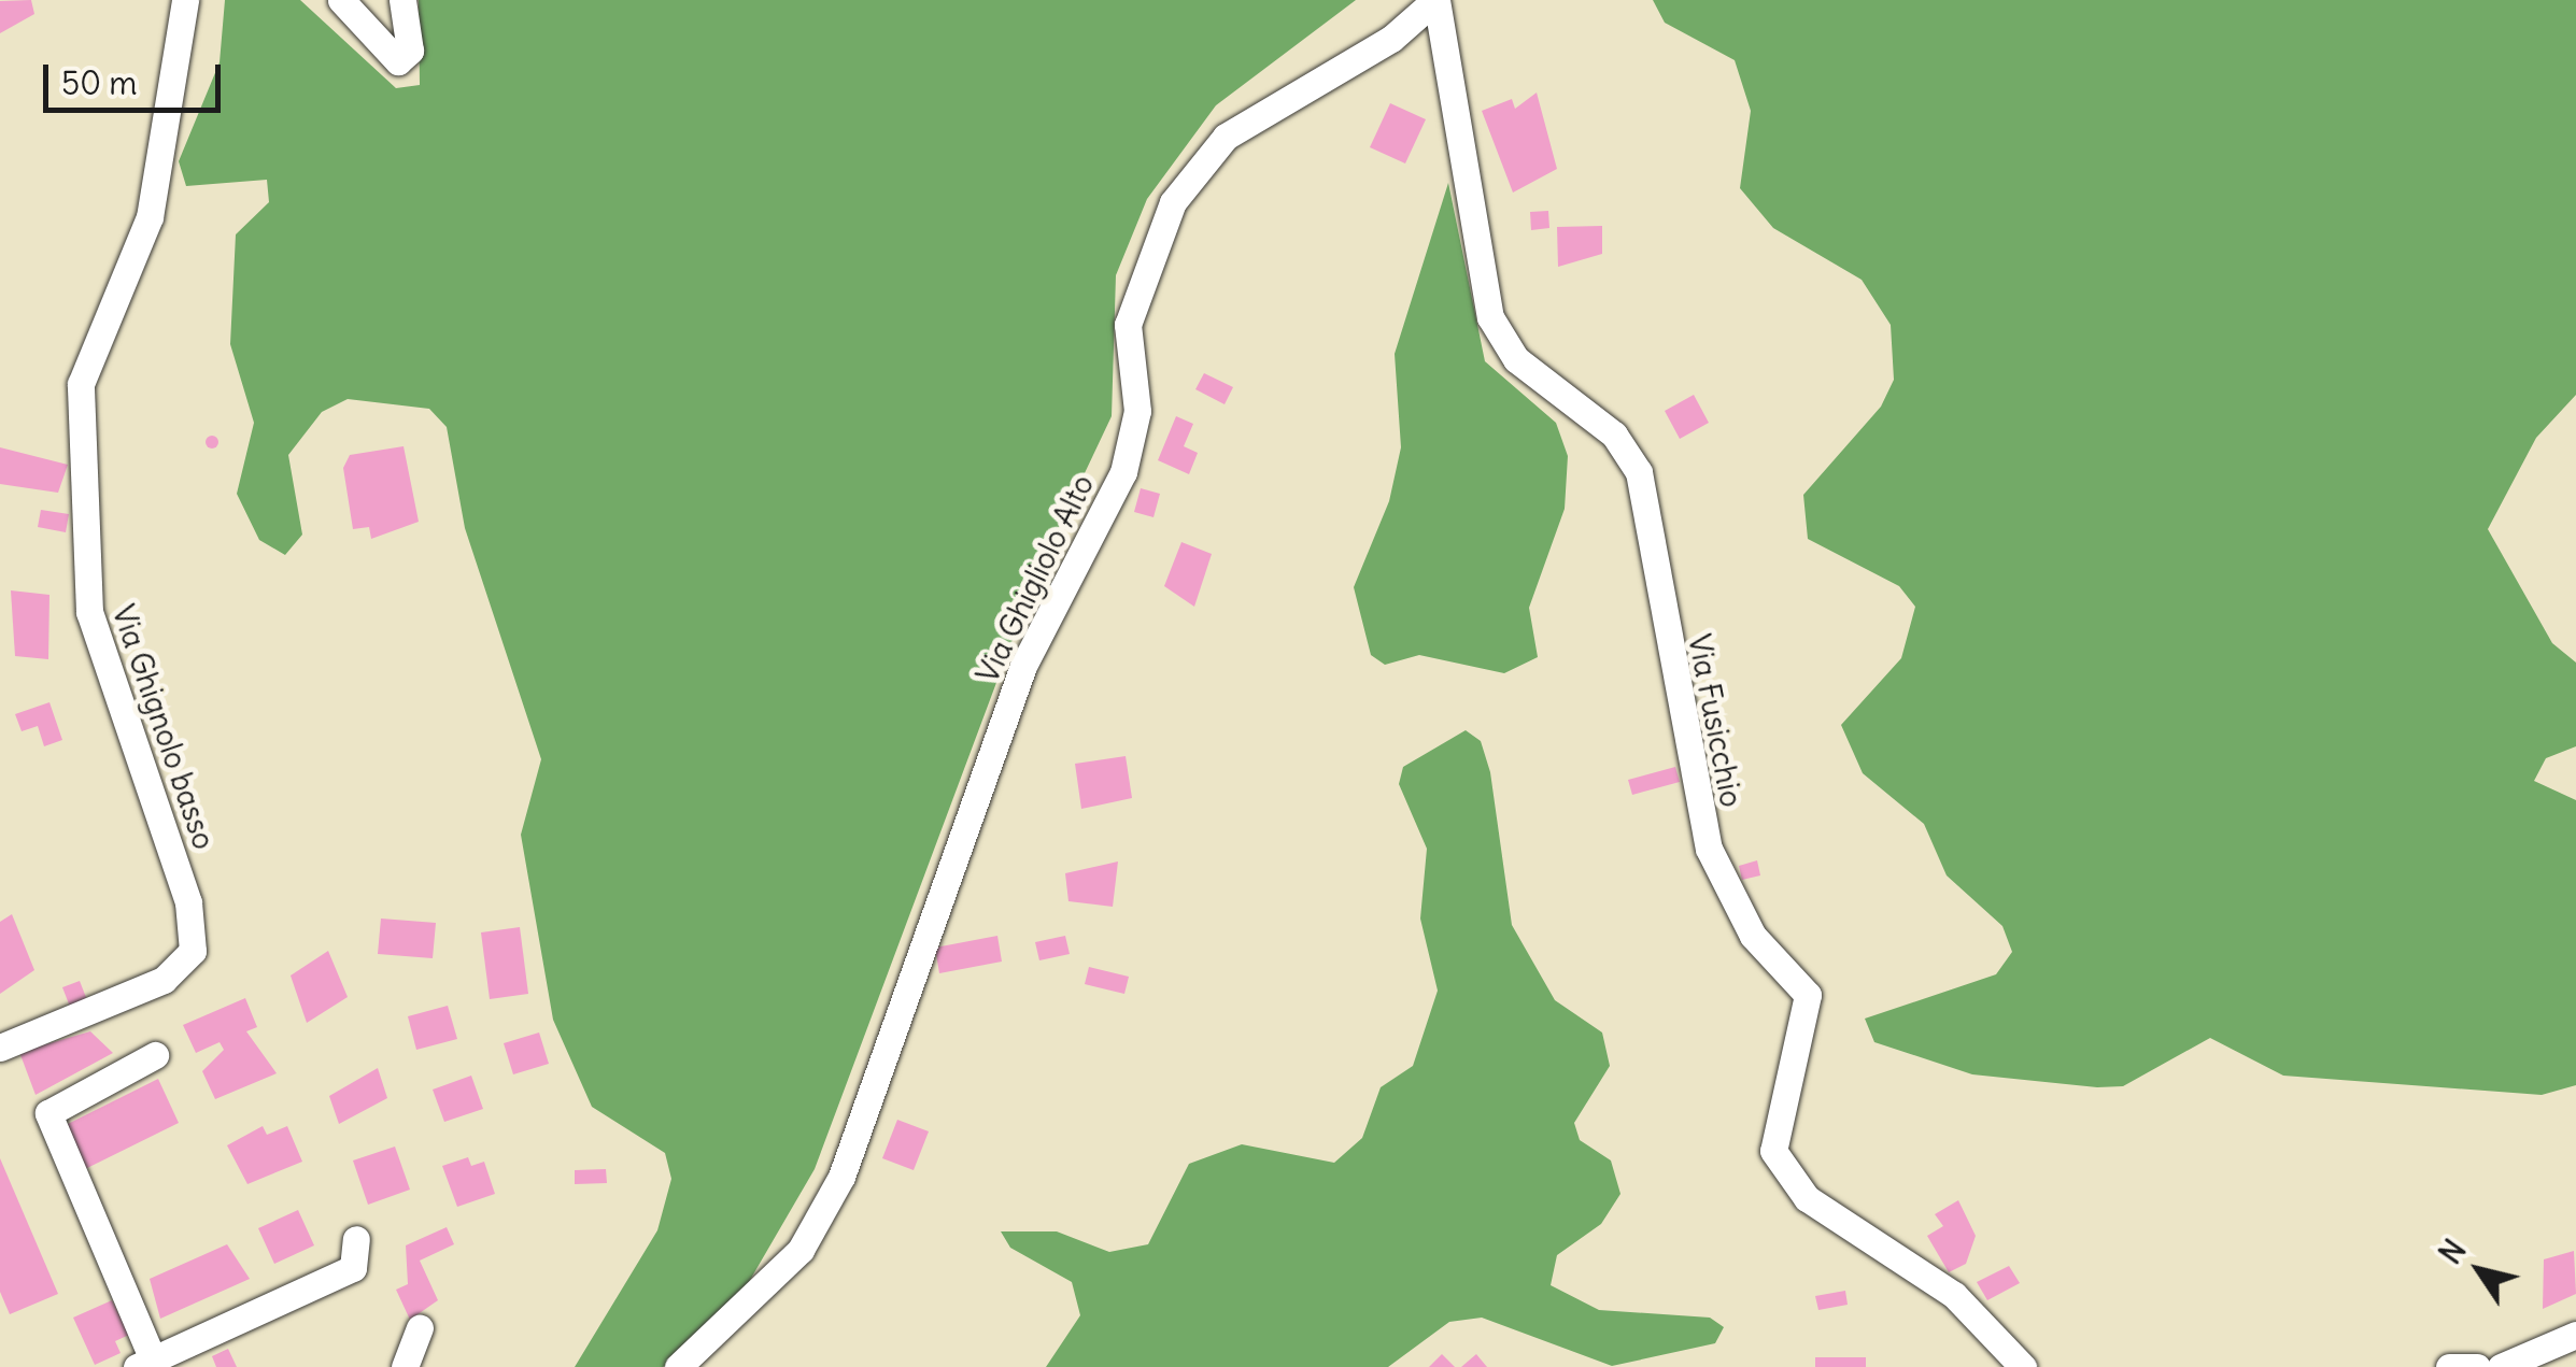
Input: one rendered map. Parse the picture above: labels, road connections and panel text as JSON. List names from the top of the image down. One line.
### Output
{"streets":{"street":["Via Ghigliolo Alto","Via Fusicchio","Via Ghignolo basso"]},"crossings":[["Via Ghigliolo Alto","Via Fusicchio"]],"scale_bar":"50 m","north":"top left"}
